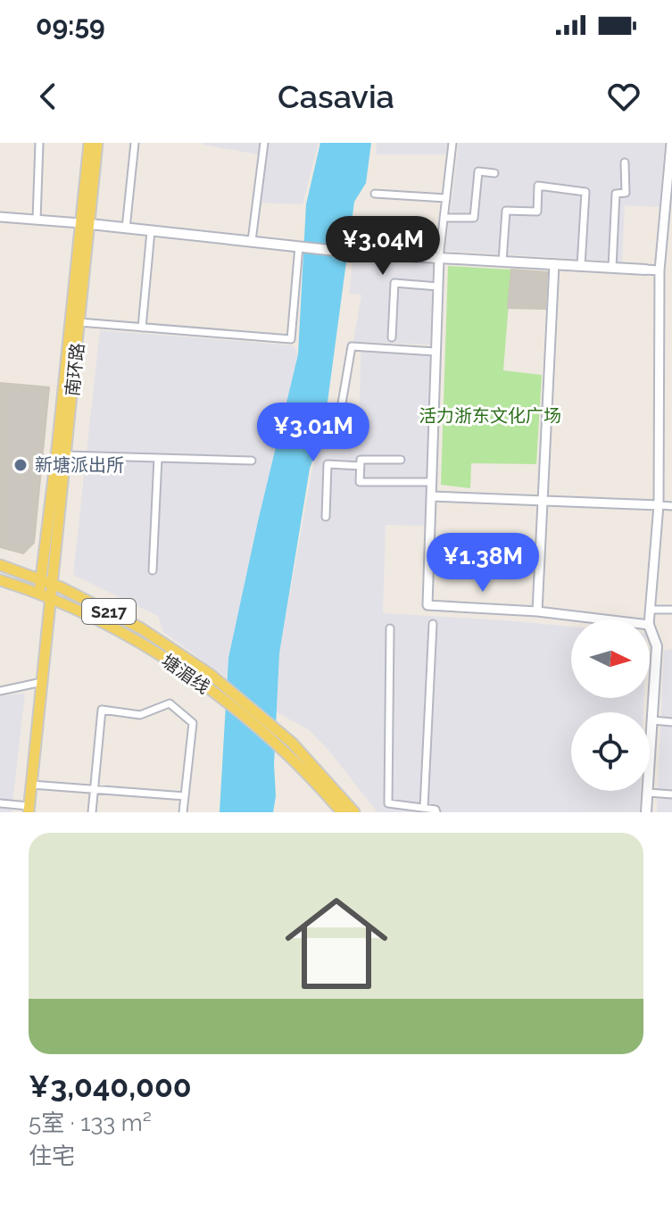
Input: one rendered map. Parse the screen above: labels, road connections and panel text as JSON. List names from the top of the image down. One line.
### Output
{"streets":{"main road":["南环路","S217","塘湄线"]},"crossings":[["南环路","S217"],["南环路","塘湄线"]],"parks":["活力浙东文化广场"],"places":["新塘派出所"],"north":"right","page":{"status":"09:59","header":"Casavia","price":["¥3.04M","¥3.01M","¥1.38M"],"list":[{"name":"¥3,040,000","note":"5室 · 133 m² · 住宅"}]}}
